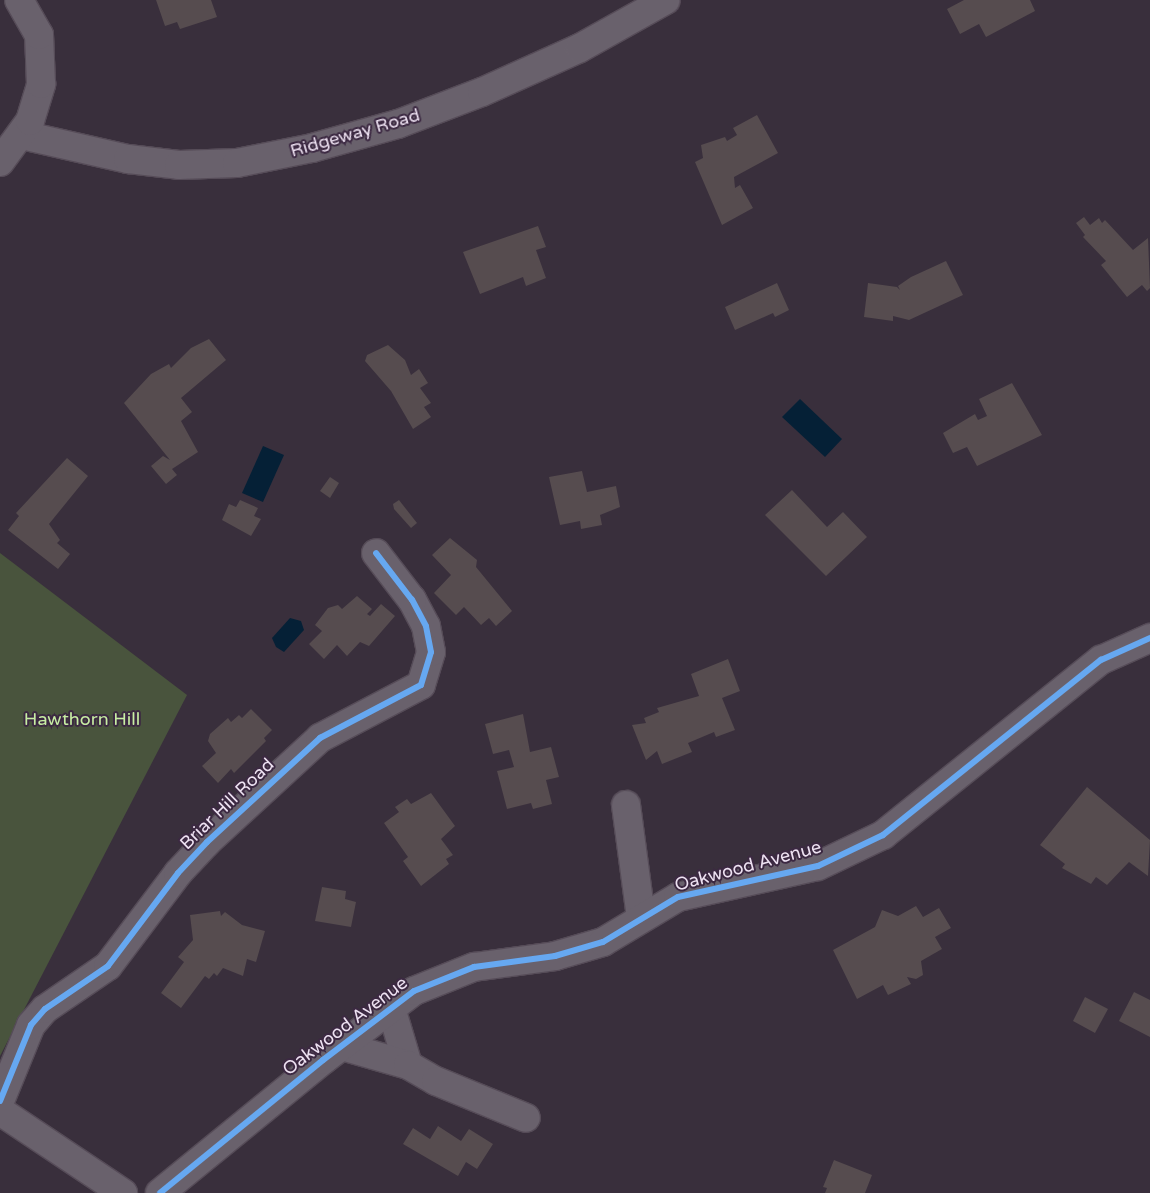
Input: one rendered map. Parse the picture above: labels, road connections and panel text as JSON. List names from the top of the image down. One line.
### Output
{"streets":{"street":["Ridgeway Road","Briar Hill Road","Oakwood Avenue"]},"parks":["Hawthorn Hill"]}
